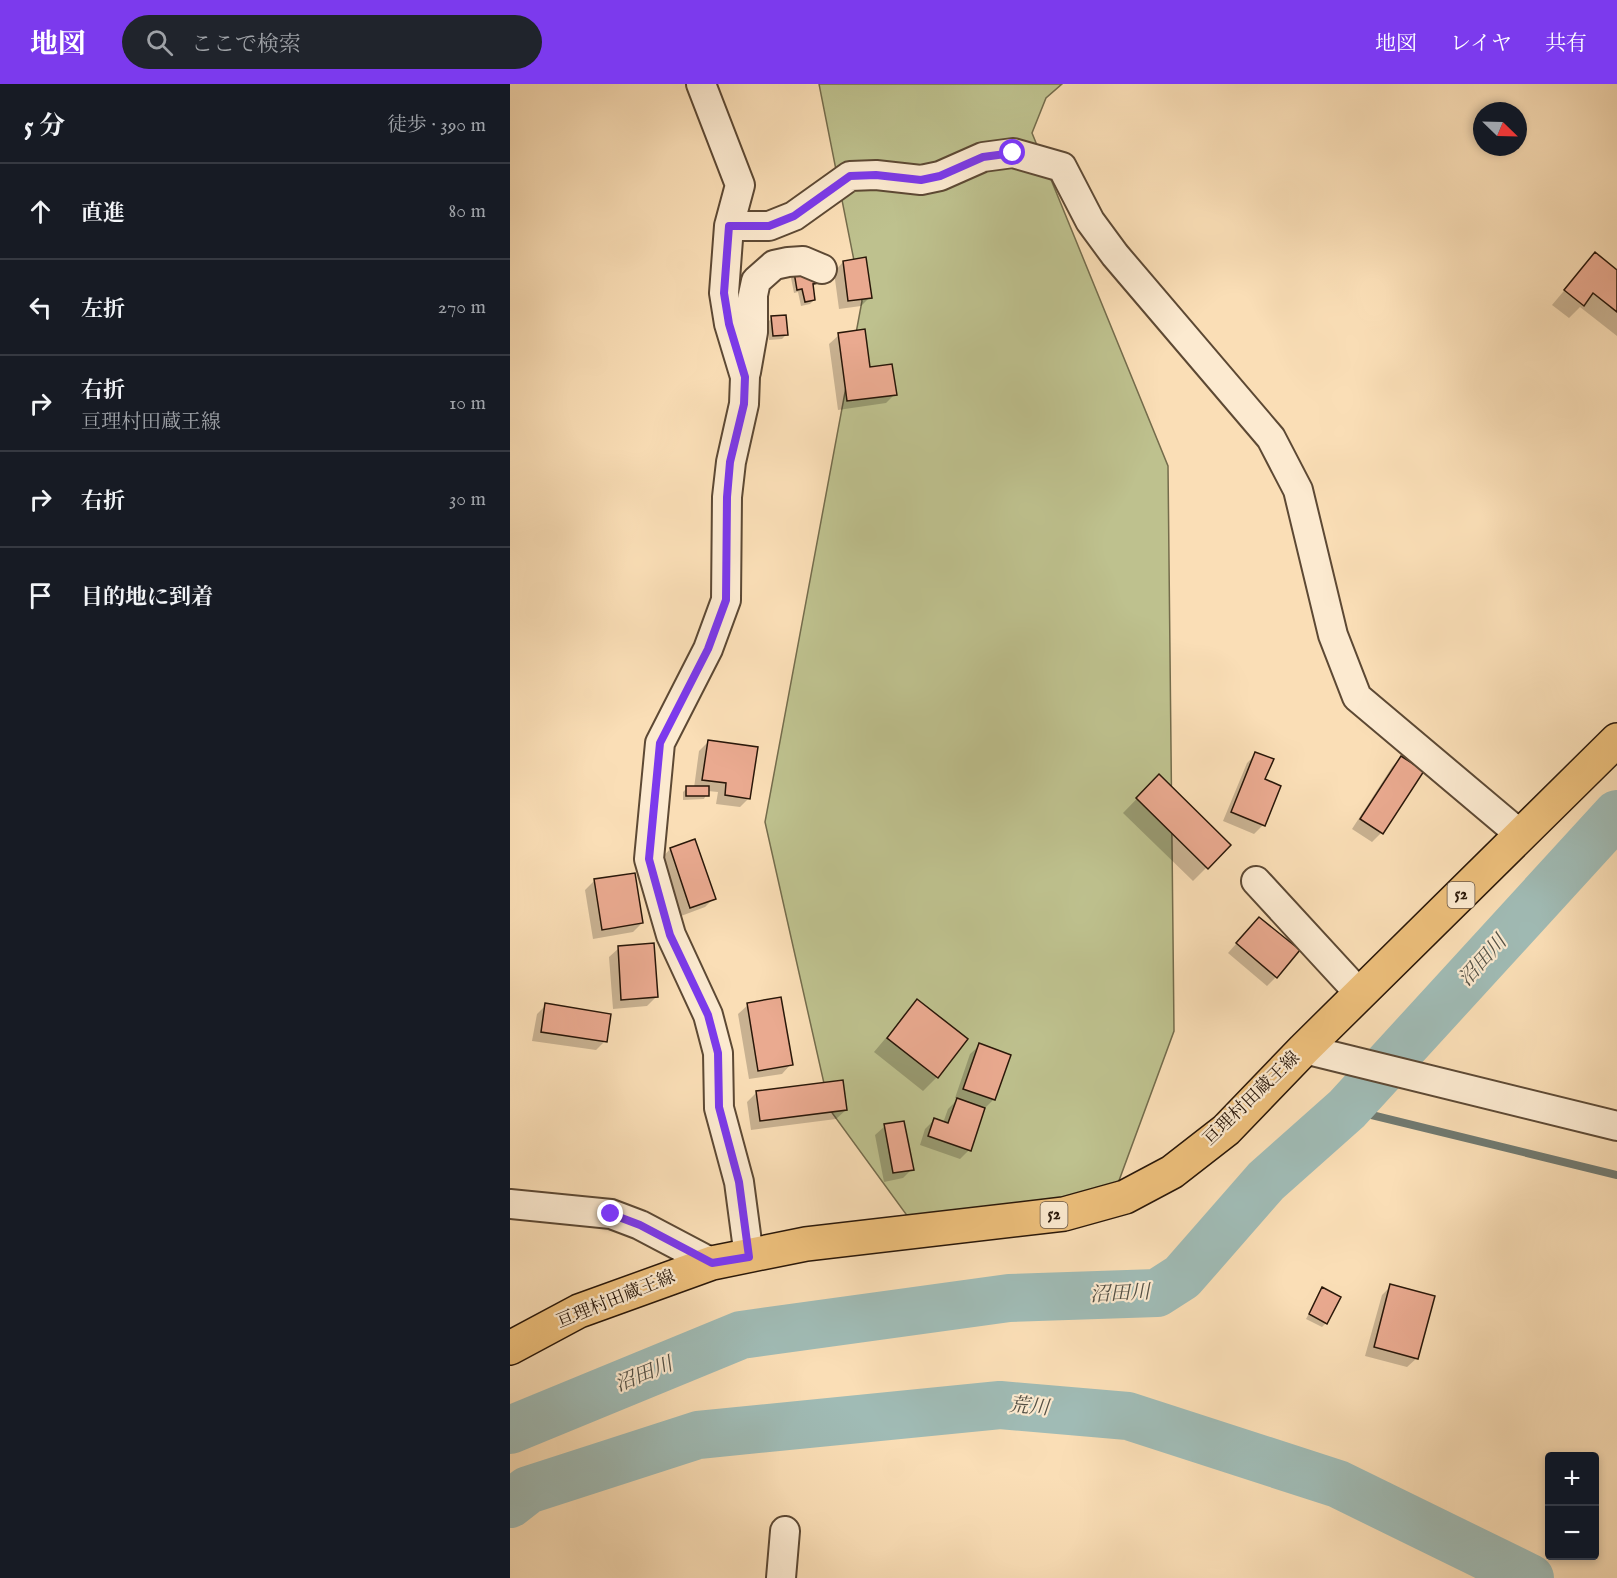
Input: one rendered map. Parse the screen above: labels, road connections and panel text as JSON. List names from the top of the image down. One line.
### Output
{"streets":{"main road":["52","亘理村田蔵王線"]},"water":["沼田川","荒川"],"north":"bottom right","page":{"header":"地図","search":"ここで検索","nav":["地図","レイヤ","共有"],"heading":["5 分","徒歩 · 390 m"],"list":[["直進","80 m"],["左折","270 m"],["右折","亘理村田蔵王線","10 m"],["右折","30 m"],"目的地に到着"],"map_buttons":["+","−"]}}
